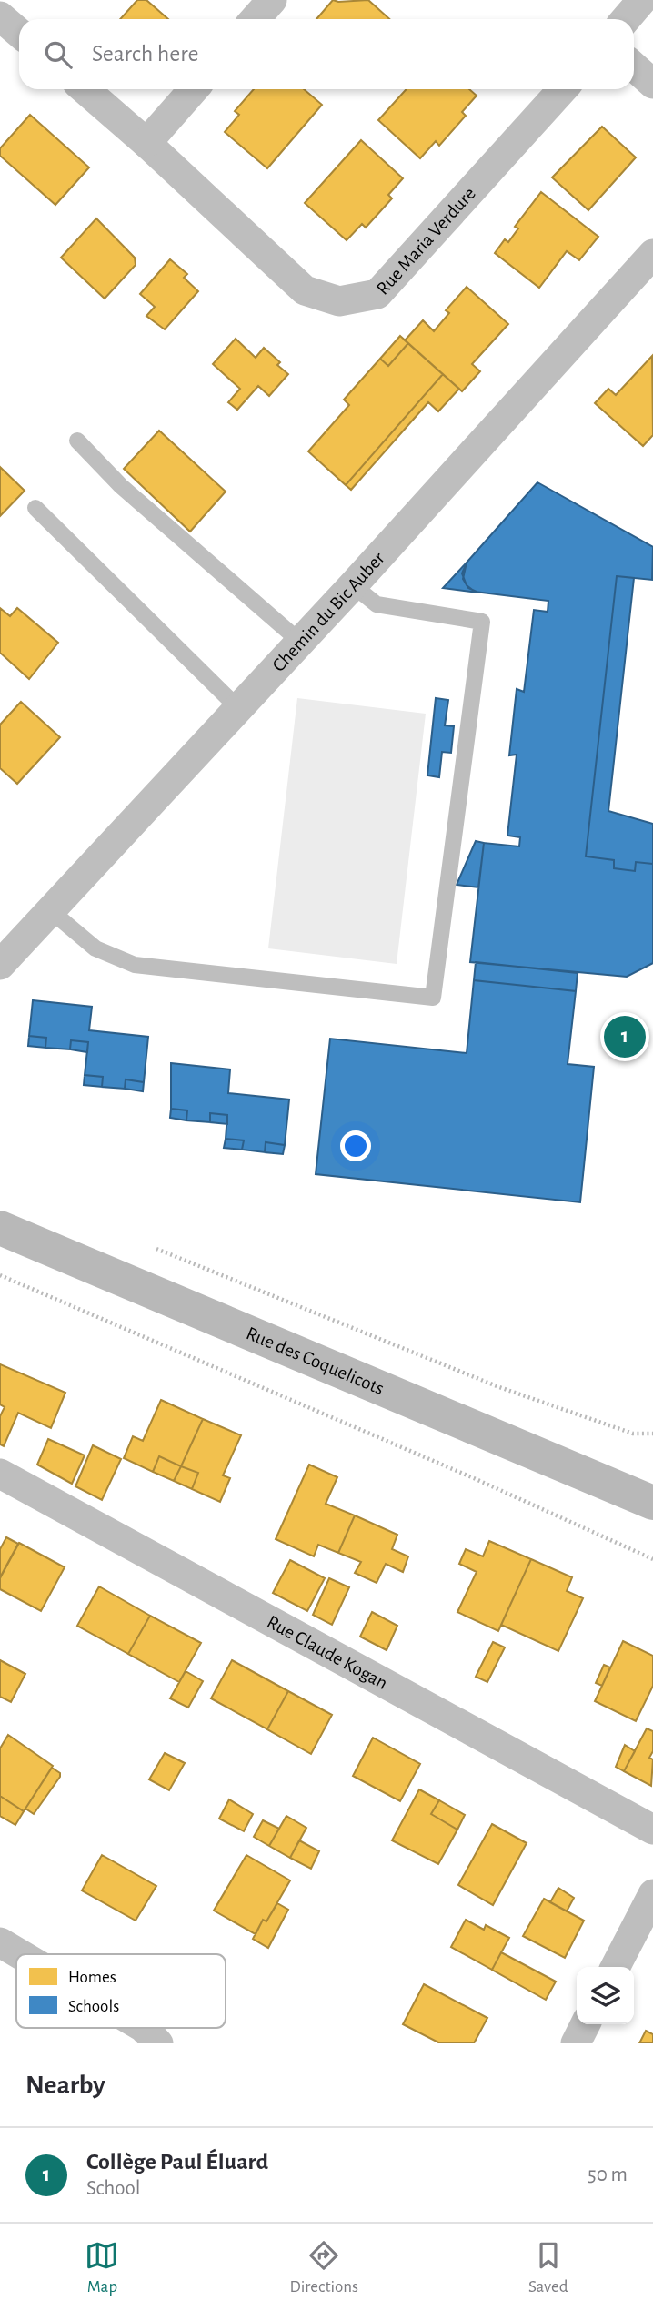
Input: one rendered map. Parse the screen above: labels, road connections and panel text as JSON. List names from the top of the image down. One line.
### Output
{"streets":{"main road":["Rue des Coquelicots"],"street":["Rue Maria Verdure","Chemin du Bic Auber","Rue Claude Kogan"]},"legend":["Homes","Schools"],"page":{"search":"Search here","pins":"1","heading":"Nearby","list":[{"mark":"1","name":"Collège Paul Éluard","note":"School","value":"50 m"}],"nav":["Map","Directions","Saved"]}}
